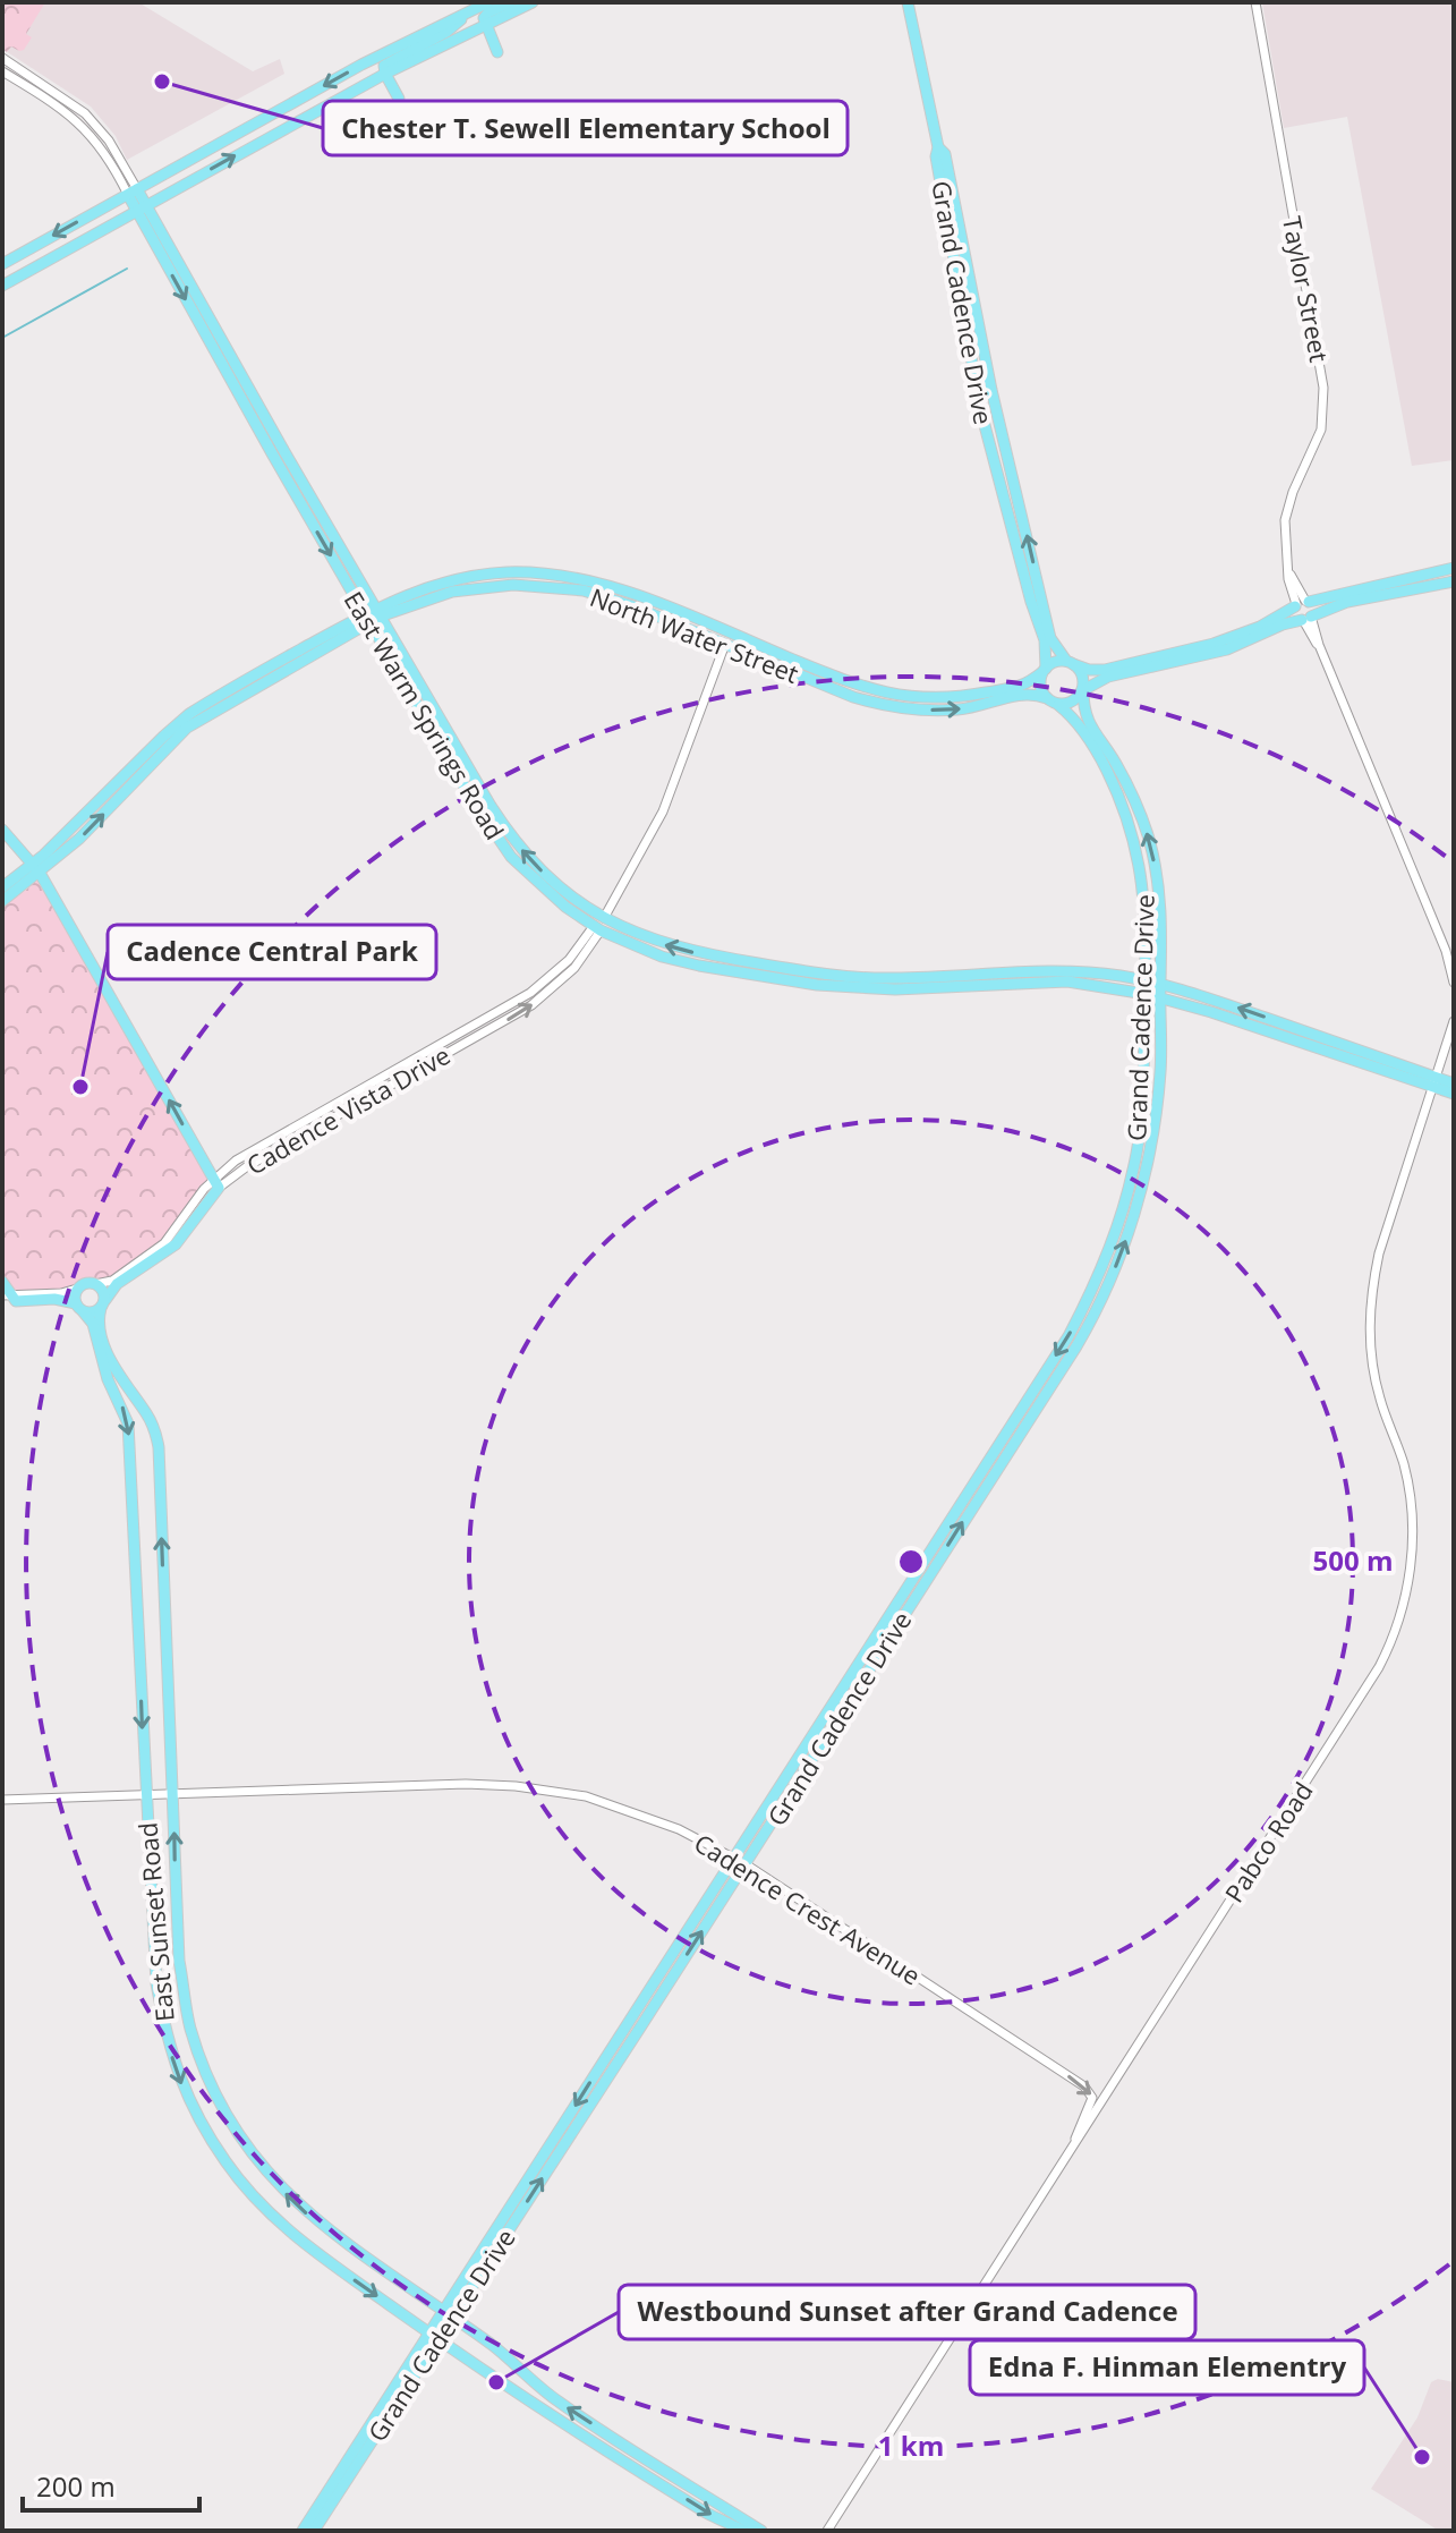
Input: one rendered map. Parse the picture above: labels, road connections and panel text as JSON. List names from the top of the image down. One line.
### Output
{"streets":{"main road":["Grand Cadence Drive","North Water Street","East Warm Springs Road","Cadence Vista Drive","East Sunset Road"],"street":["Taylor Street","Pabco Road","Cadence Crest Avenue"]},"crossings":[["Taylor Street","North Water Street"],["Grand Cadence Drive","North Water Street"],["Grand Cadence Drive","East Warm Springs Road"],["Grand Cadence Drive","Cadence Crest Avenue"],["Grand Cadence Drive","East Sunset Road"],["North Water Street","East Warm Springs Road"],["East Warm Springs Road","Cadence Vista Drive"],["East Warm Springs Road","Pabco Road"],["Cadence Vista Drive","East Sunset Road"],["Pabco Road","Cadence Crest Avenue"],["Cadence Crest Avenue","East Sunset Road"]],"one_way":["Cadence Crest Avenue"],"places":["Chester T. Sewell Elementary School","Cadence Central Park","Westbound Sunset after Grand Cadence","Edna F. Hinman Elementry"],"scale_bar":"200 m","rings":["500 m","1 km"]}
